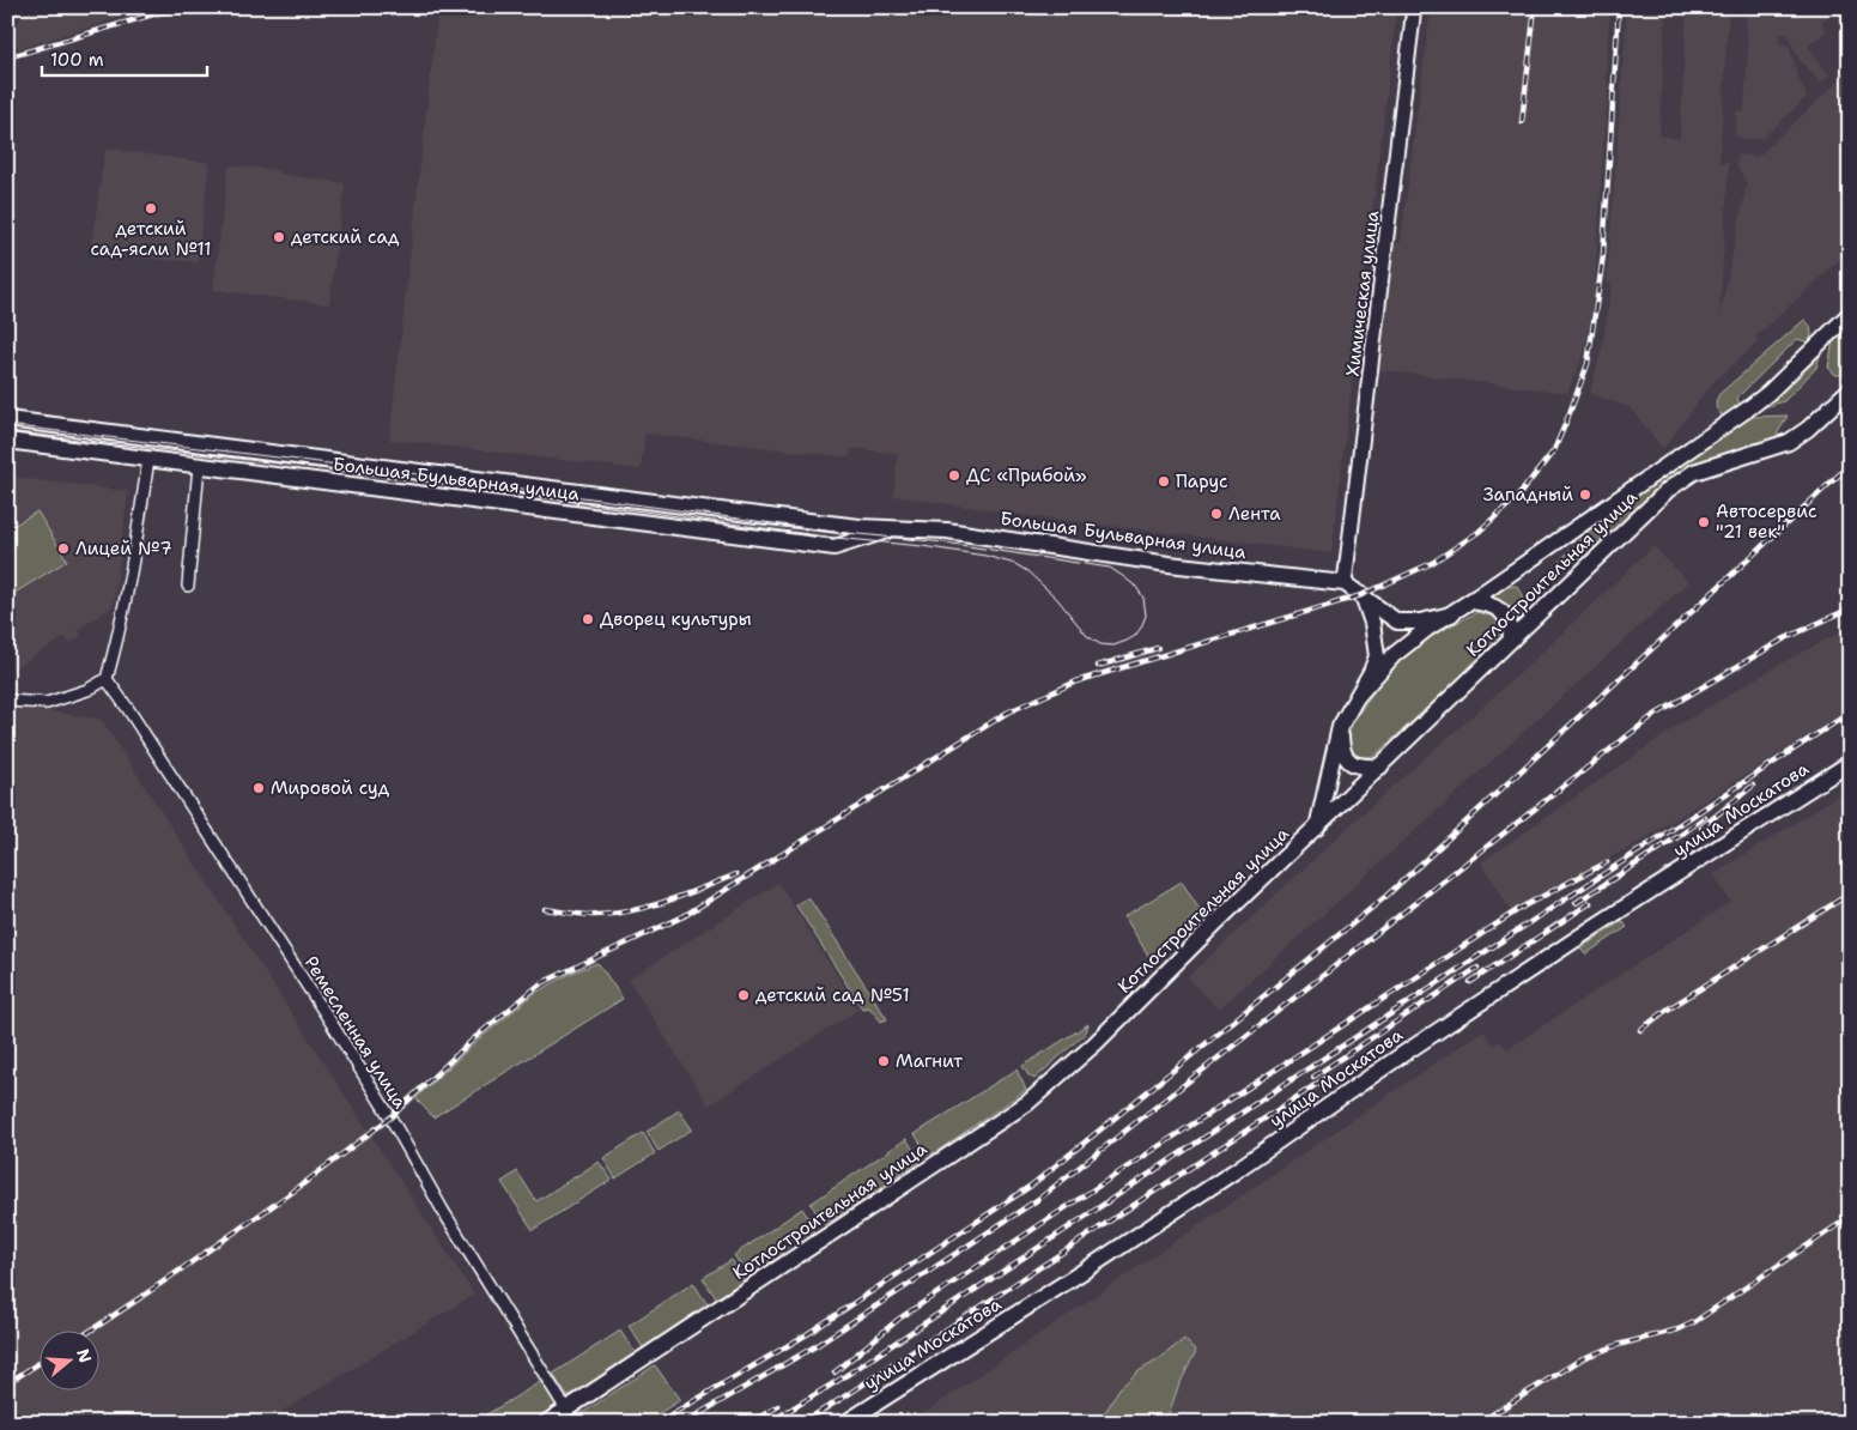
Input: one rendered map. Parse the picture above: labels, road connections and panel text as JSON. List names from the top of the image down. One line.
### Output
{"streets":{"main road":["Большая Бульварная улица","Котлостроительная улица","улица Москатова"],"street":["Химическая улица","Ремесленная улица"]},"crossings":[["Химическая улица","Большая Бульварная улица"],["Котлостроительная улица","Ремесленная улица"]],"places":["детский сад-ясли №11","детский сад","ДC «Прибой»","Парус","Западный","Лента","Автосервис \"21 век\"","Лицей №7","Дворец культуры","Мировой суд","детский сад №51","Магнит"],"scale_bar":"100 m","north":"right"}
